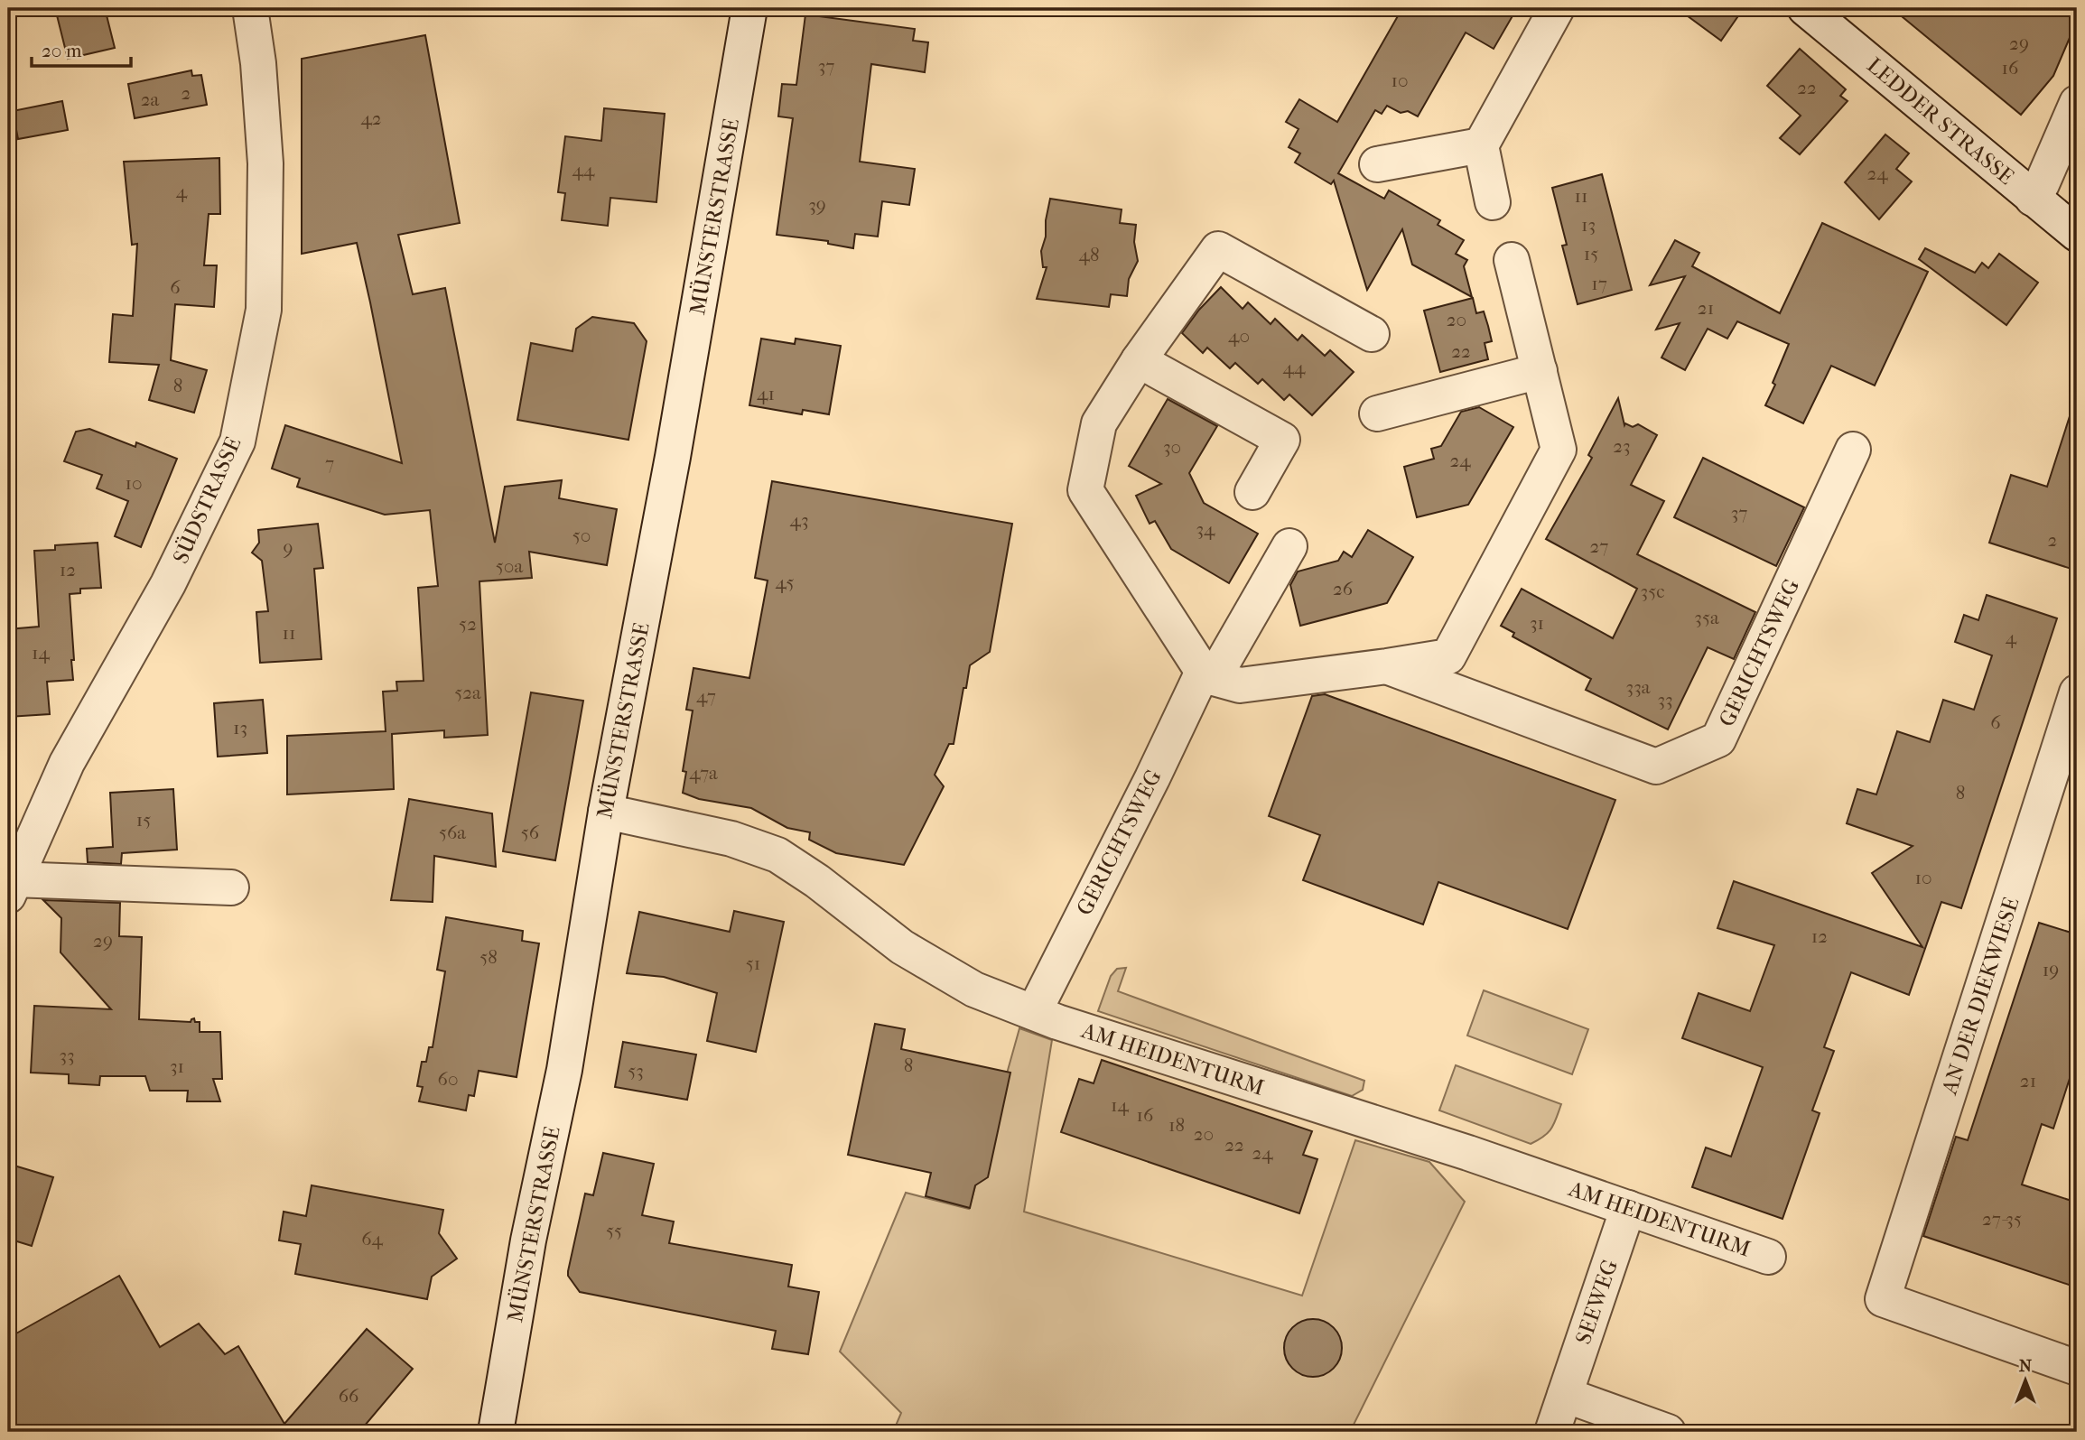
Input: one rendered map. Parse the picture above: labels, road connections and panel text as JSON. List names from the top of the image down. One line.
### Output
{"streets":{"street":["LEDDER STRASSE","MÜNSTERSTRASSE","SÜDSTRASSE","GERICHTSWEG","AN DER DIEKWIESE","AM HEIDENTURM","SEEWEG"]},"crossings":[["MÜNSTERSTRASSE","AM HEIDENTURM"],["GERICHTSWEG","AM HEIDENTURM"],["AM HEIDENTURM","SEEWEG"]],"house_numbers":["29","37","16","10","22","2","2a","42","44","24","4","11","39","13","15","48","17","6","21","20","40","22","44","8","41","23","30","24","7","10","37","43","34","50","2","27","9","50a","12","45","26","35c","35a","31","52","11","4","14","33a","52a","47","33","6","13","47a","8","15","56a","56","10","12","29","58","51","19","33","8","31","53","60","21","14","16","18","20","22","24","27-35","55","64","66"],"scale_bar":"20 m","north":"top"}
